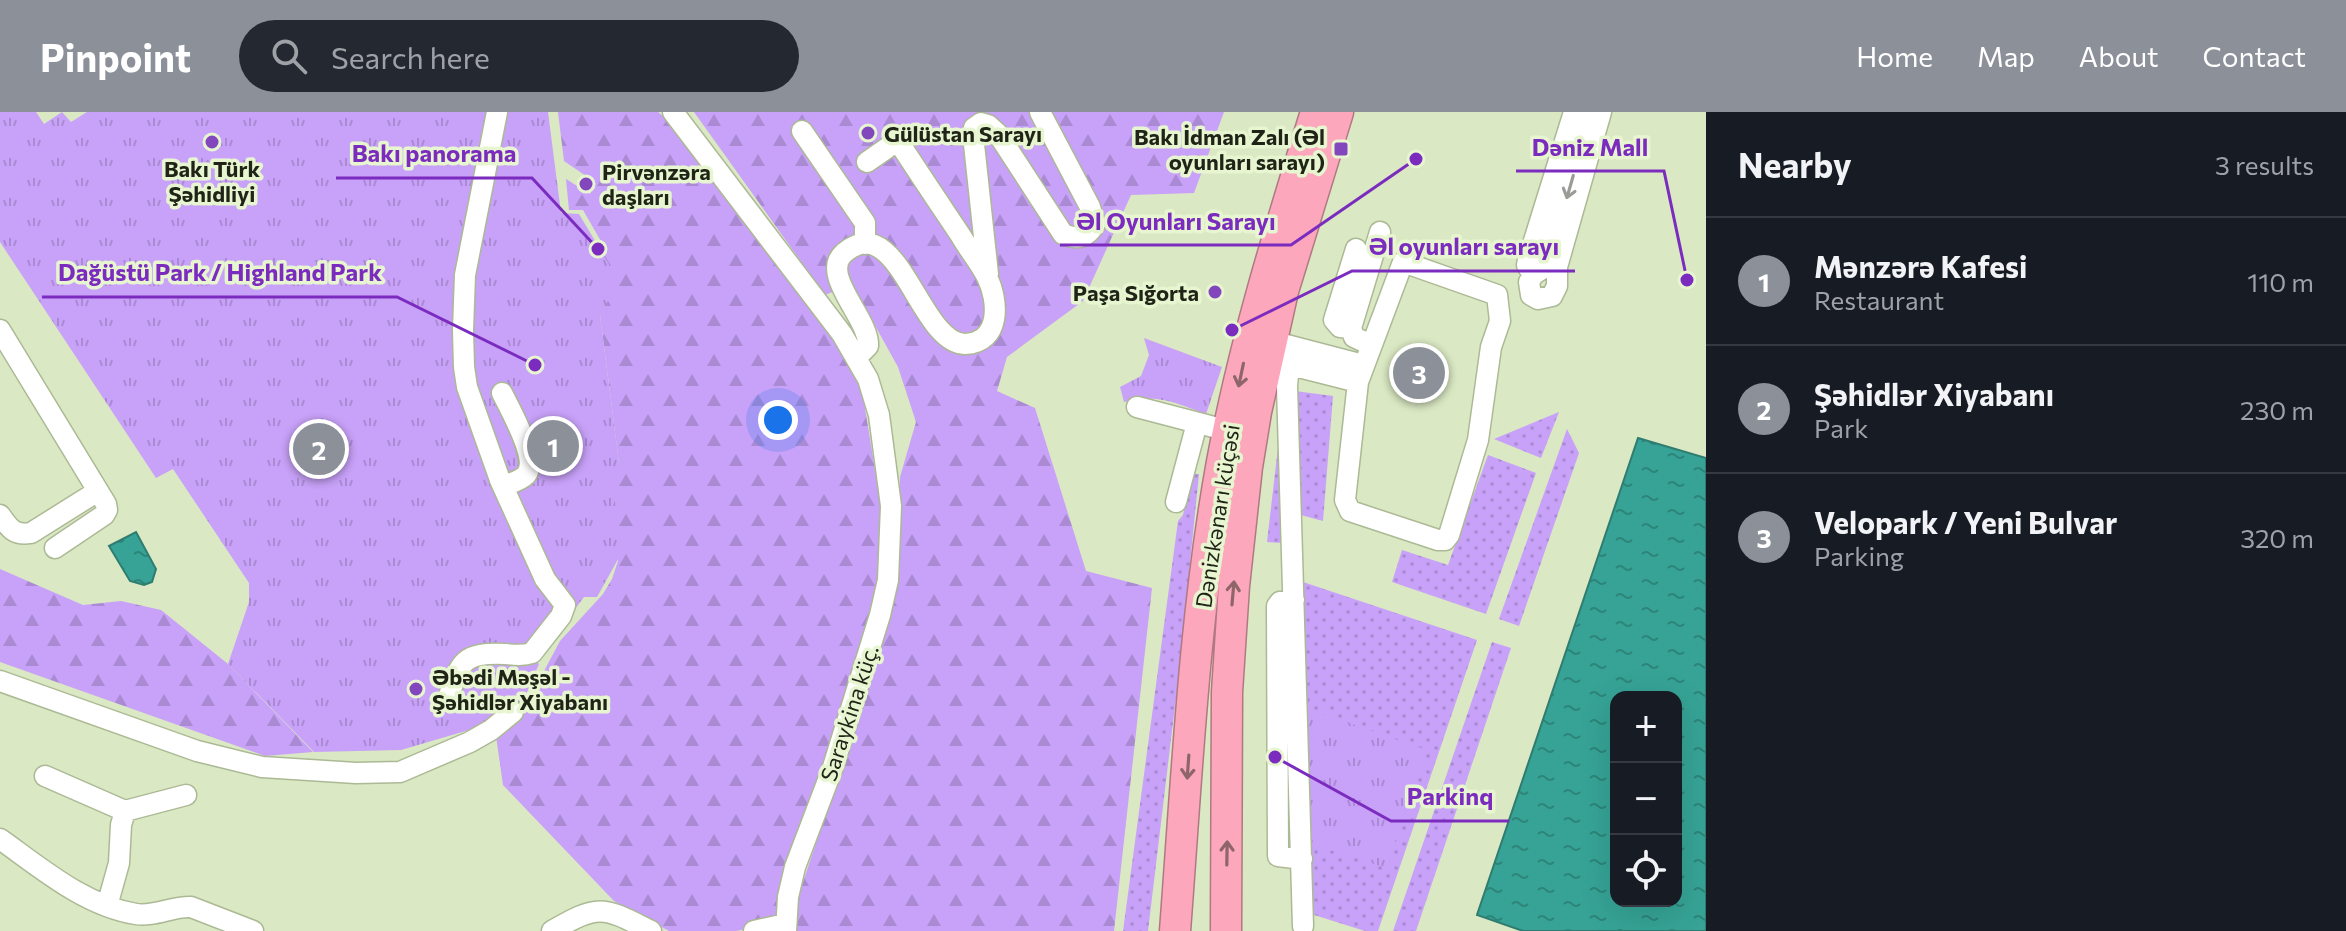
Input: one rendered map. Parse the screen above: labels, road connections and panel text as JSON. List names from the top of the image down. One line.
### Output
{"streets":{"highway":["Dənizkənarı küçəsi"],"street":["Saraykina küç."]},"places":{"other":["Gülüstan Sarayı","Bakı Türk Şəhidliyi","Əl Oyunları Sarayı","Pirvənzəra daşları","Bakı panorama","Dəniz Mall","Paşa Sığorta","Əl oyunları sarayı","Dağüstü Park / Highland Park","Əbədi Məşəl - Şəhidlər Xiyabanı","Parkinq"],"transit":["Bakı İdman Zalı (Əl oyunları sarayı)"]},"page":{"header":"Pinpoint","search":"Search here","nav":["Home","Map","About","Contact"],"heading":["Nearby","3 results"],"list":[{"mark":"1","name":"Mənzərə Kafesi","note":"Restaurant","value":"110 m"},{"mark":"2","name":"Şəhidlər Xiyabanı","note":"Park","value":"230 m"},{"mark":"3","name":"Velopark / Yeni Bulvar","note":"Parking","value":"320 m"}],"pins":["3","1","2"],"map_buttons":["+","−"]}}
